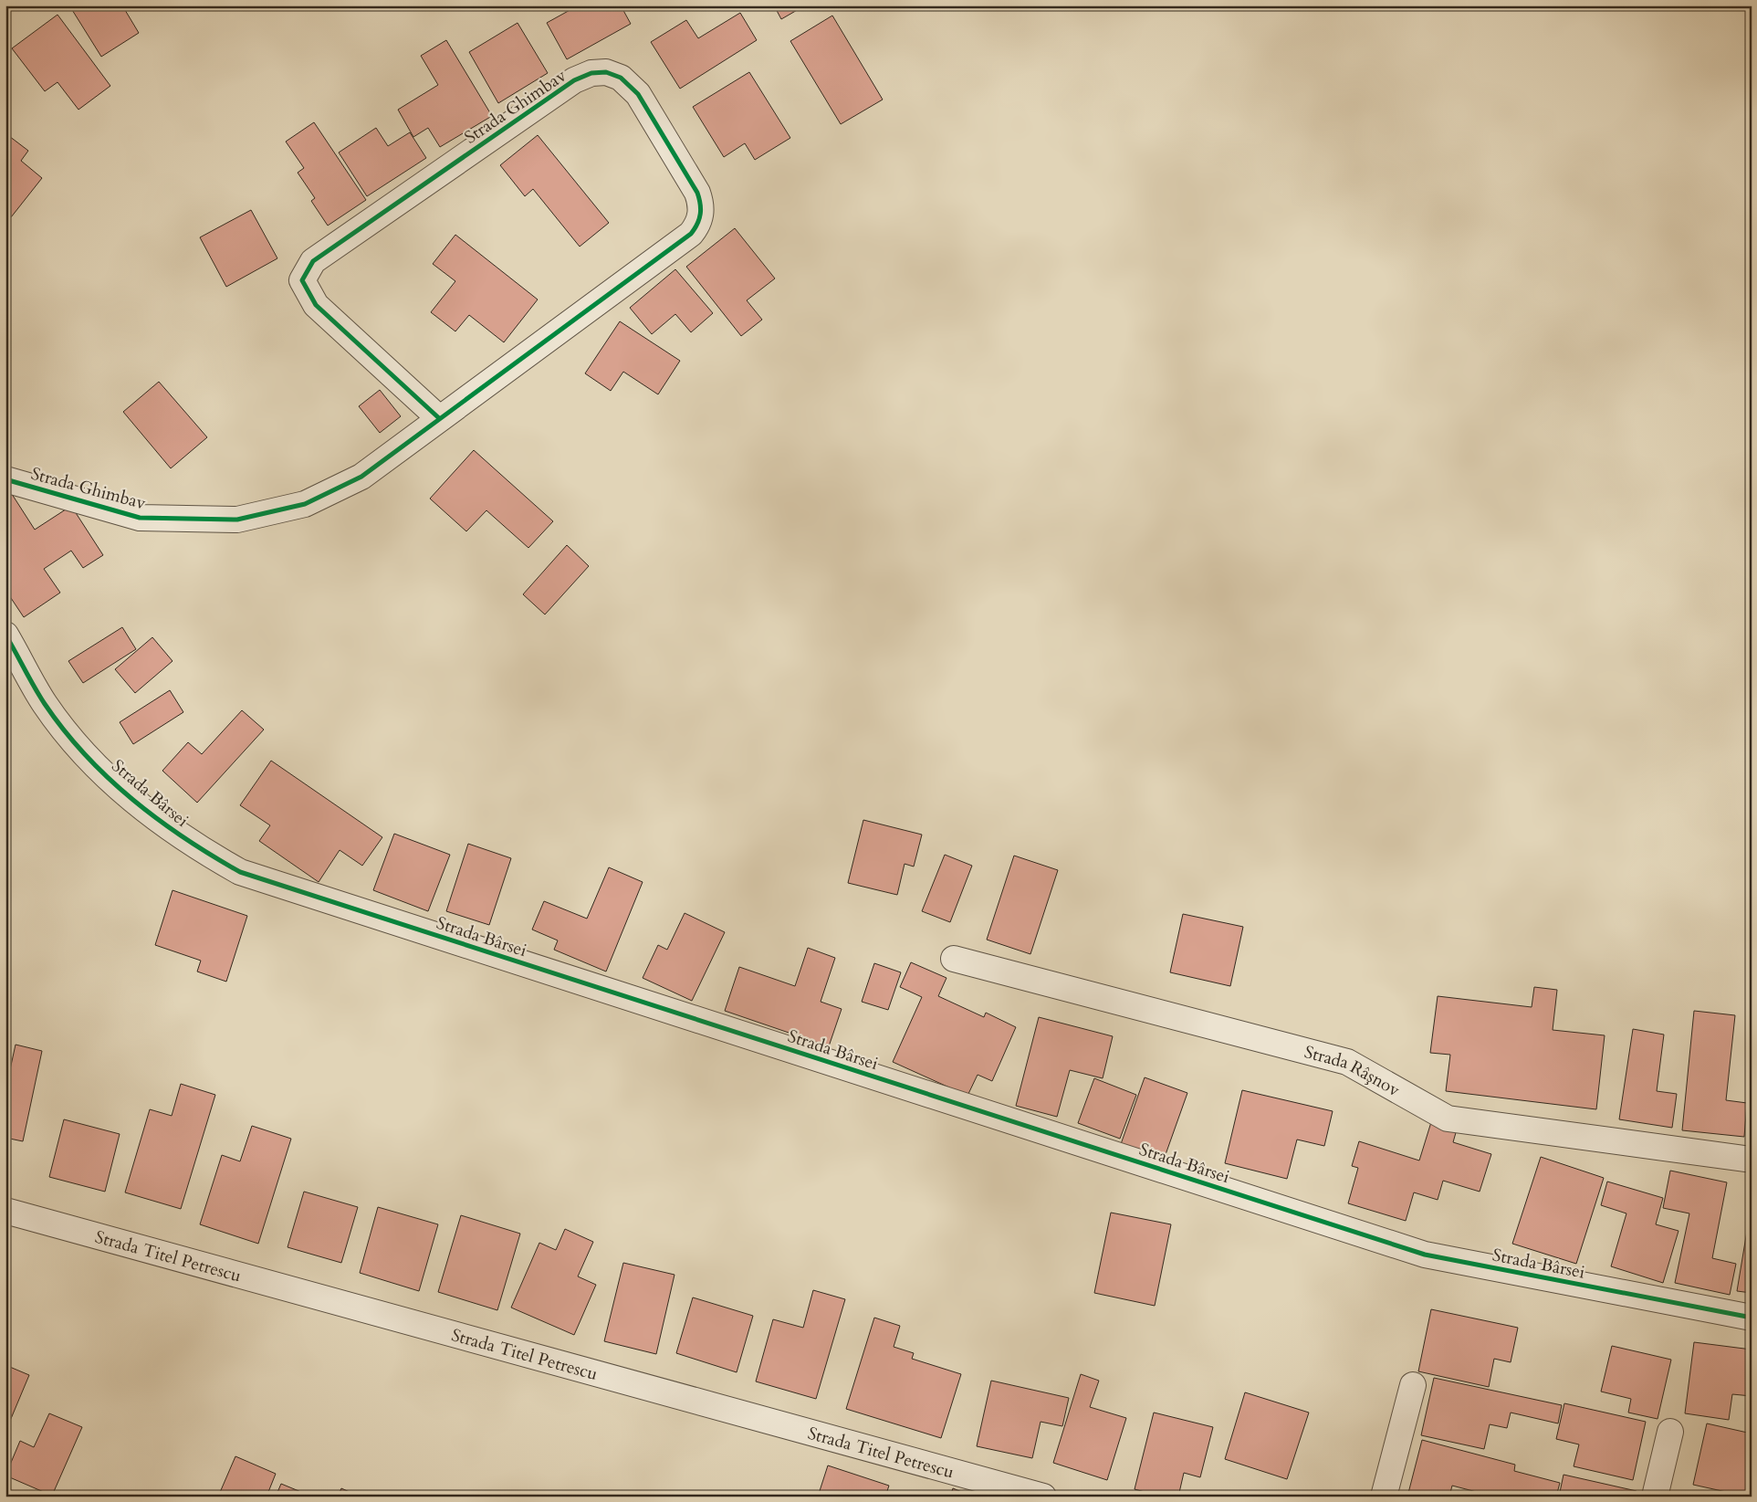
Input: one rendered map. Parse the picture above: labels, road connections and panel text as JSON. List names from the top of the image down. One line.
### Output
{"streets":{"street":["Strada Ghimbav","Strada Bârsei","Strada Râşnov","Strada Titel Petrescu"]}}
